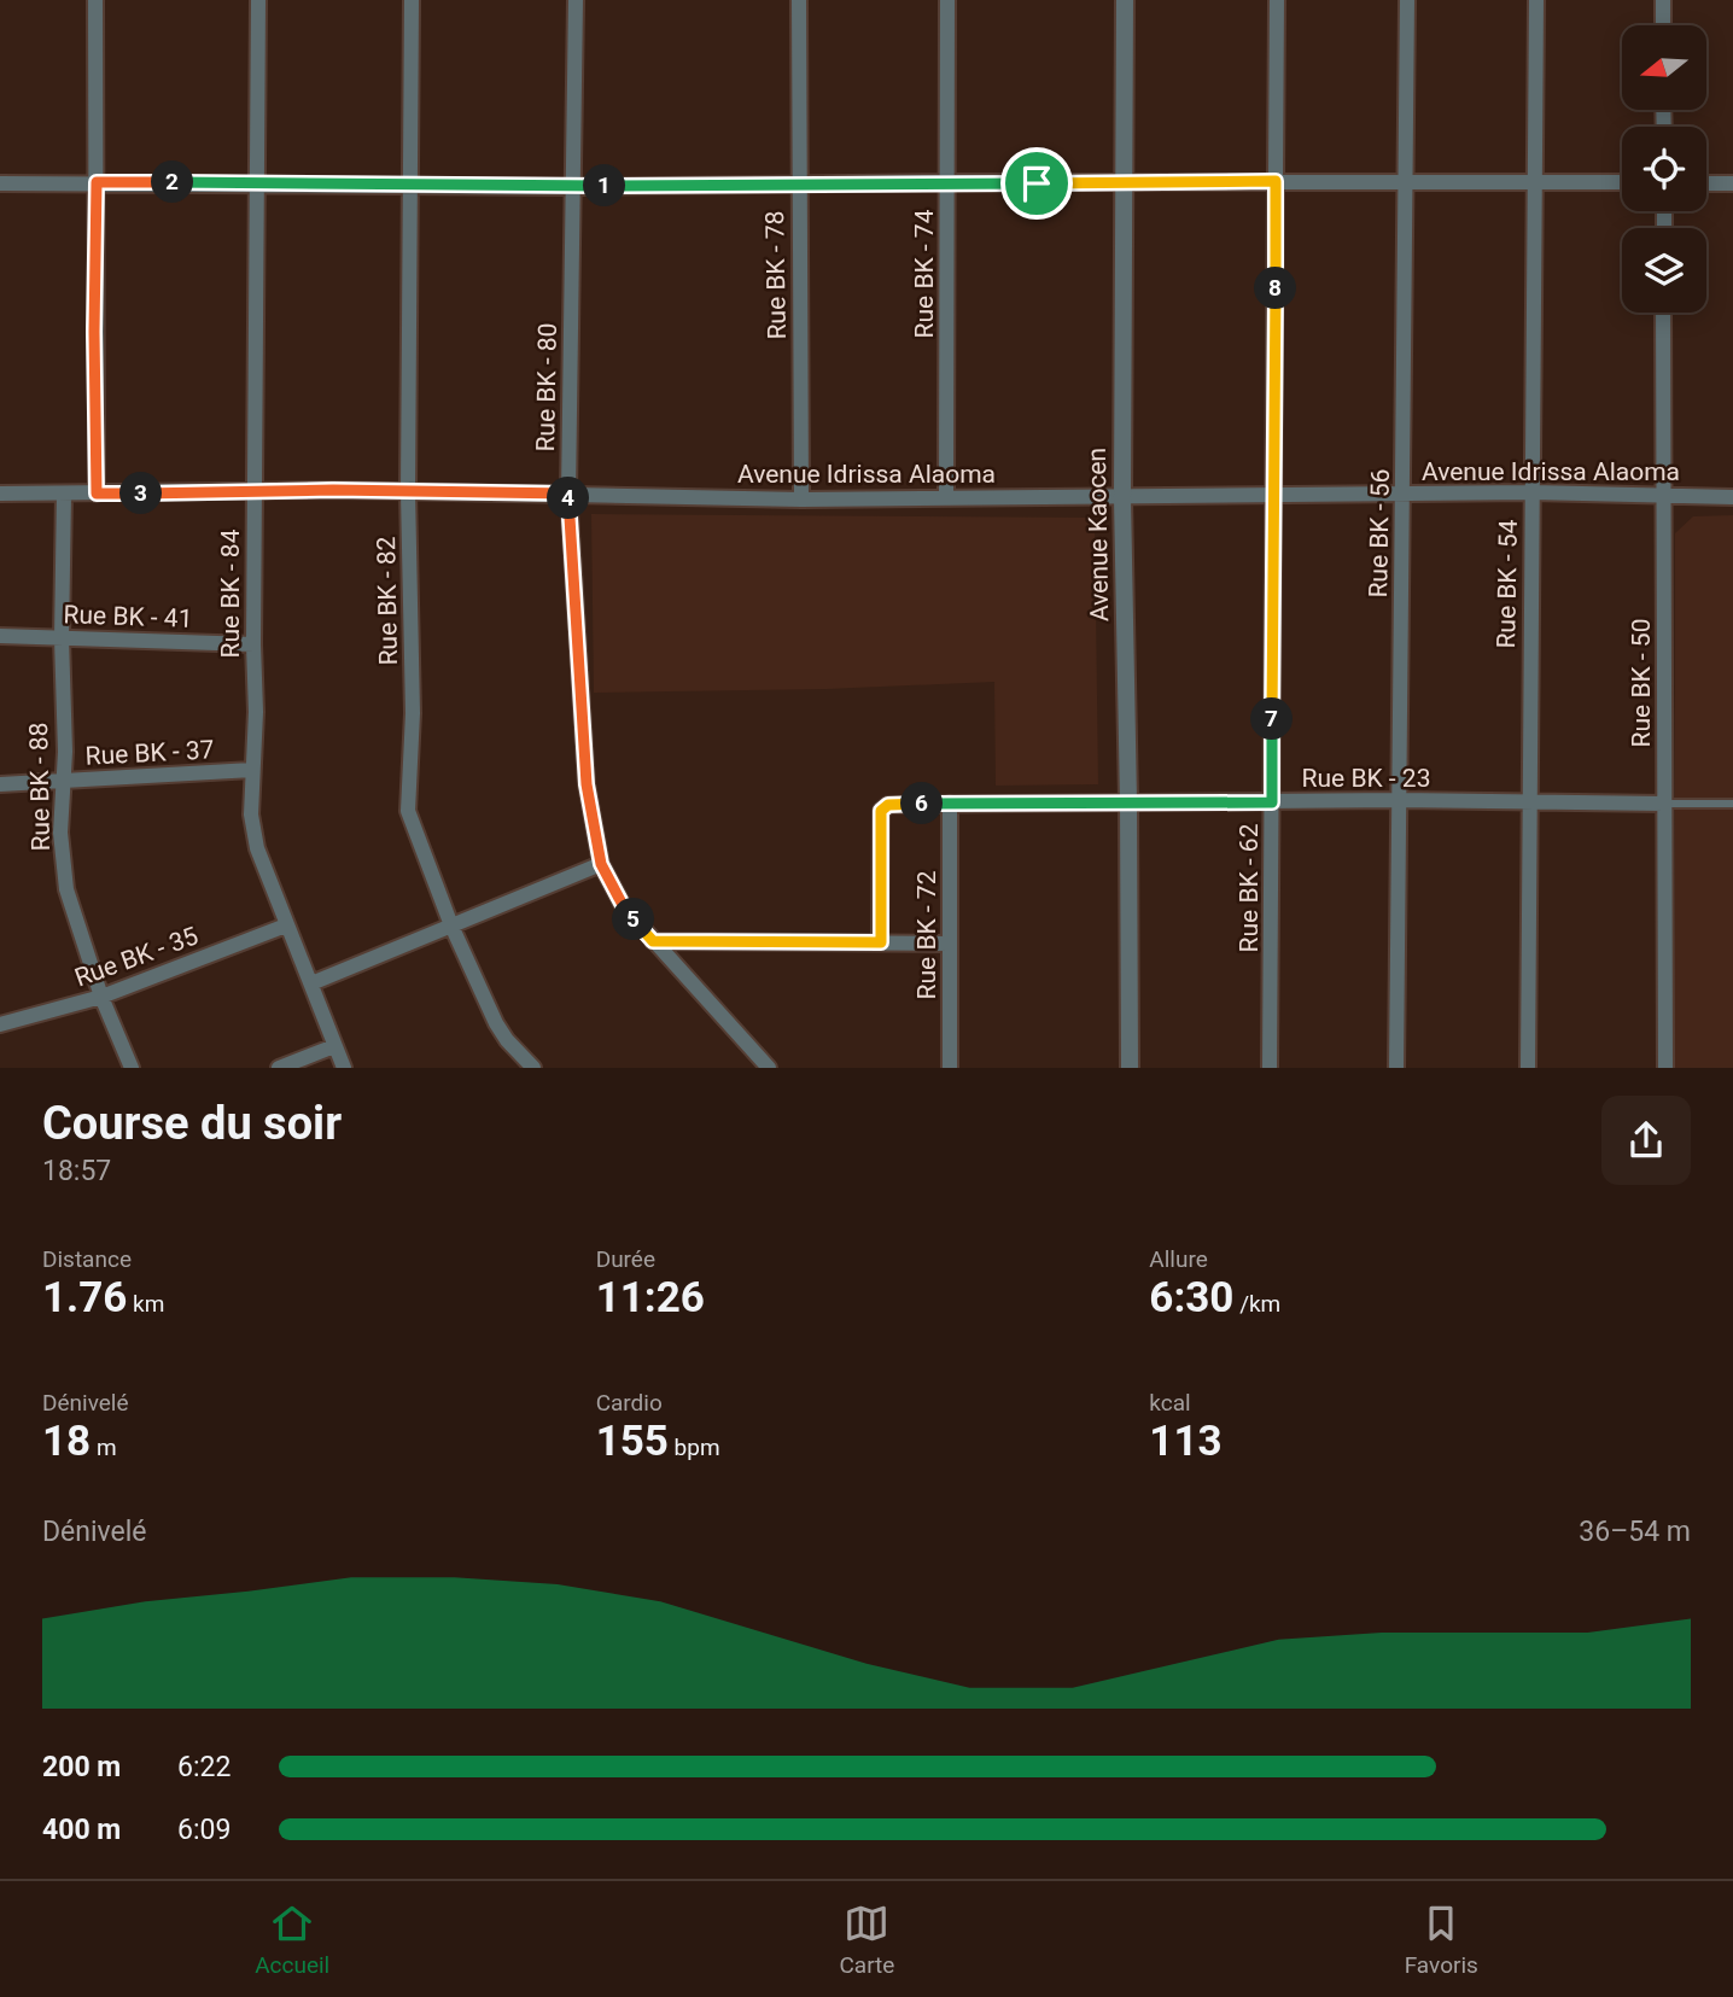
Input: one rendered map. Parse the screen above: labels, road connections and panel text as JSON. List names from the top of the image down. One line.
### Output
{"streets":{"street":["Rue BK - 74","Rue BK - 78","Rue BK - 80","Avenue Idrissa Alaoma","Rue BK - 56","Avenue Kaocen","Rue BK - 54","Rue BK - 84","Rue BK - 82","Rue BK - 41","Rue BK - 50","Rue BK - 37","Rue BK - 23","Rue BK - 88","Rue BK - 62","Rue BK - 72","Rue BK - 35"]},"crossings":[["Rue BK - 74","Avenue Idrissa Alaoma"],["Rue BK - 78","Avenue Idrissa Alaoma"],["Rue BK - 80","Avenue Idrissa Alaoma"],["Avenue Idrissa Alaoma","Rue BK - 56"],["Avenue Idrissa Alaoma","Avenue Kaocen"],["Avenue Idrissa Alaoma","Rue BK - 54"],["Avenue Idrissa Alaoma","Rue BK - 84"],["Avenue Idrissa Alaoma","Rue BK - 82"],["Avenue Idrissa Alaoma","Rue BK - 50"],["Avenue Idrissa Alaoma","Rue BK - 88"],["Avenue Idrissa Alaoma","Rue BK - 62"],["Rue BK - 56","Rue BK - 23"],["Avenue Kaocen","Rue BK - 23"],["Rue BK - 54","Rue BK - 23"],["Rue BK - 84","Rue BK - 41"],["Rue BK - 84","Rue BK - 37"],["Rue BK - 84","Rue BK - 35"],["Rue BK - 41","Rue BK - 88"],["Rue BK - 50","Rue BK - 23"],["Rue BK - 37","Rue BK - 88"],["Rue BK - 23","Rue BK - 62"],["Rue BK - 23","Rue BK - 72"],["Rue BK - 88","Rue BK - 35"]],"north":"left","page":{"pins":["2","1","8","3","4","7","6","5"],"heading":["Course du soir","18:57"],"stats":[["Distance","1.76 km"],["Durée","11:26"],["Allure","6:30 /km"],["Dénivelé","18 m"],["Cardio","155 bpm"],["kcal","113"]],"chart":["Dénivelé","36–54 m"],"list":[{"name":"200 m","note":"6:22"},{"name":"400 m","note":"6:09"}],"tabs":["Accueil","Carte","Favoris"]}}
